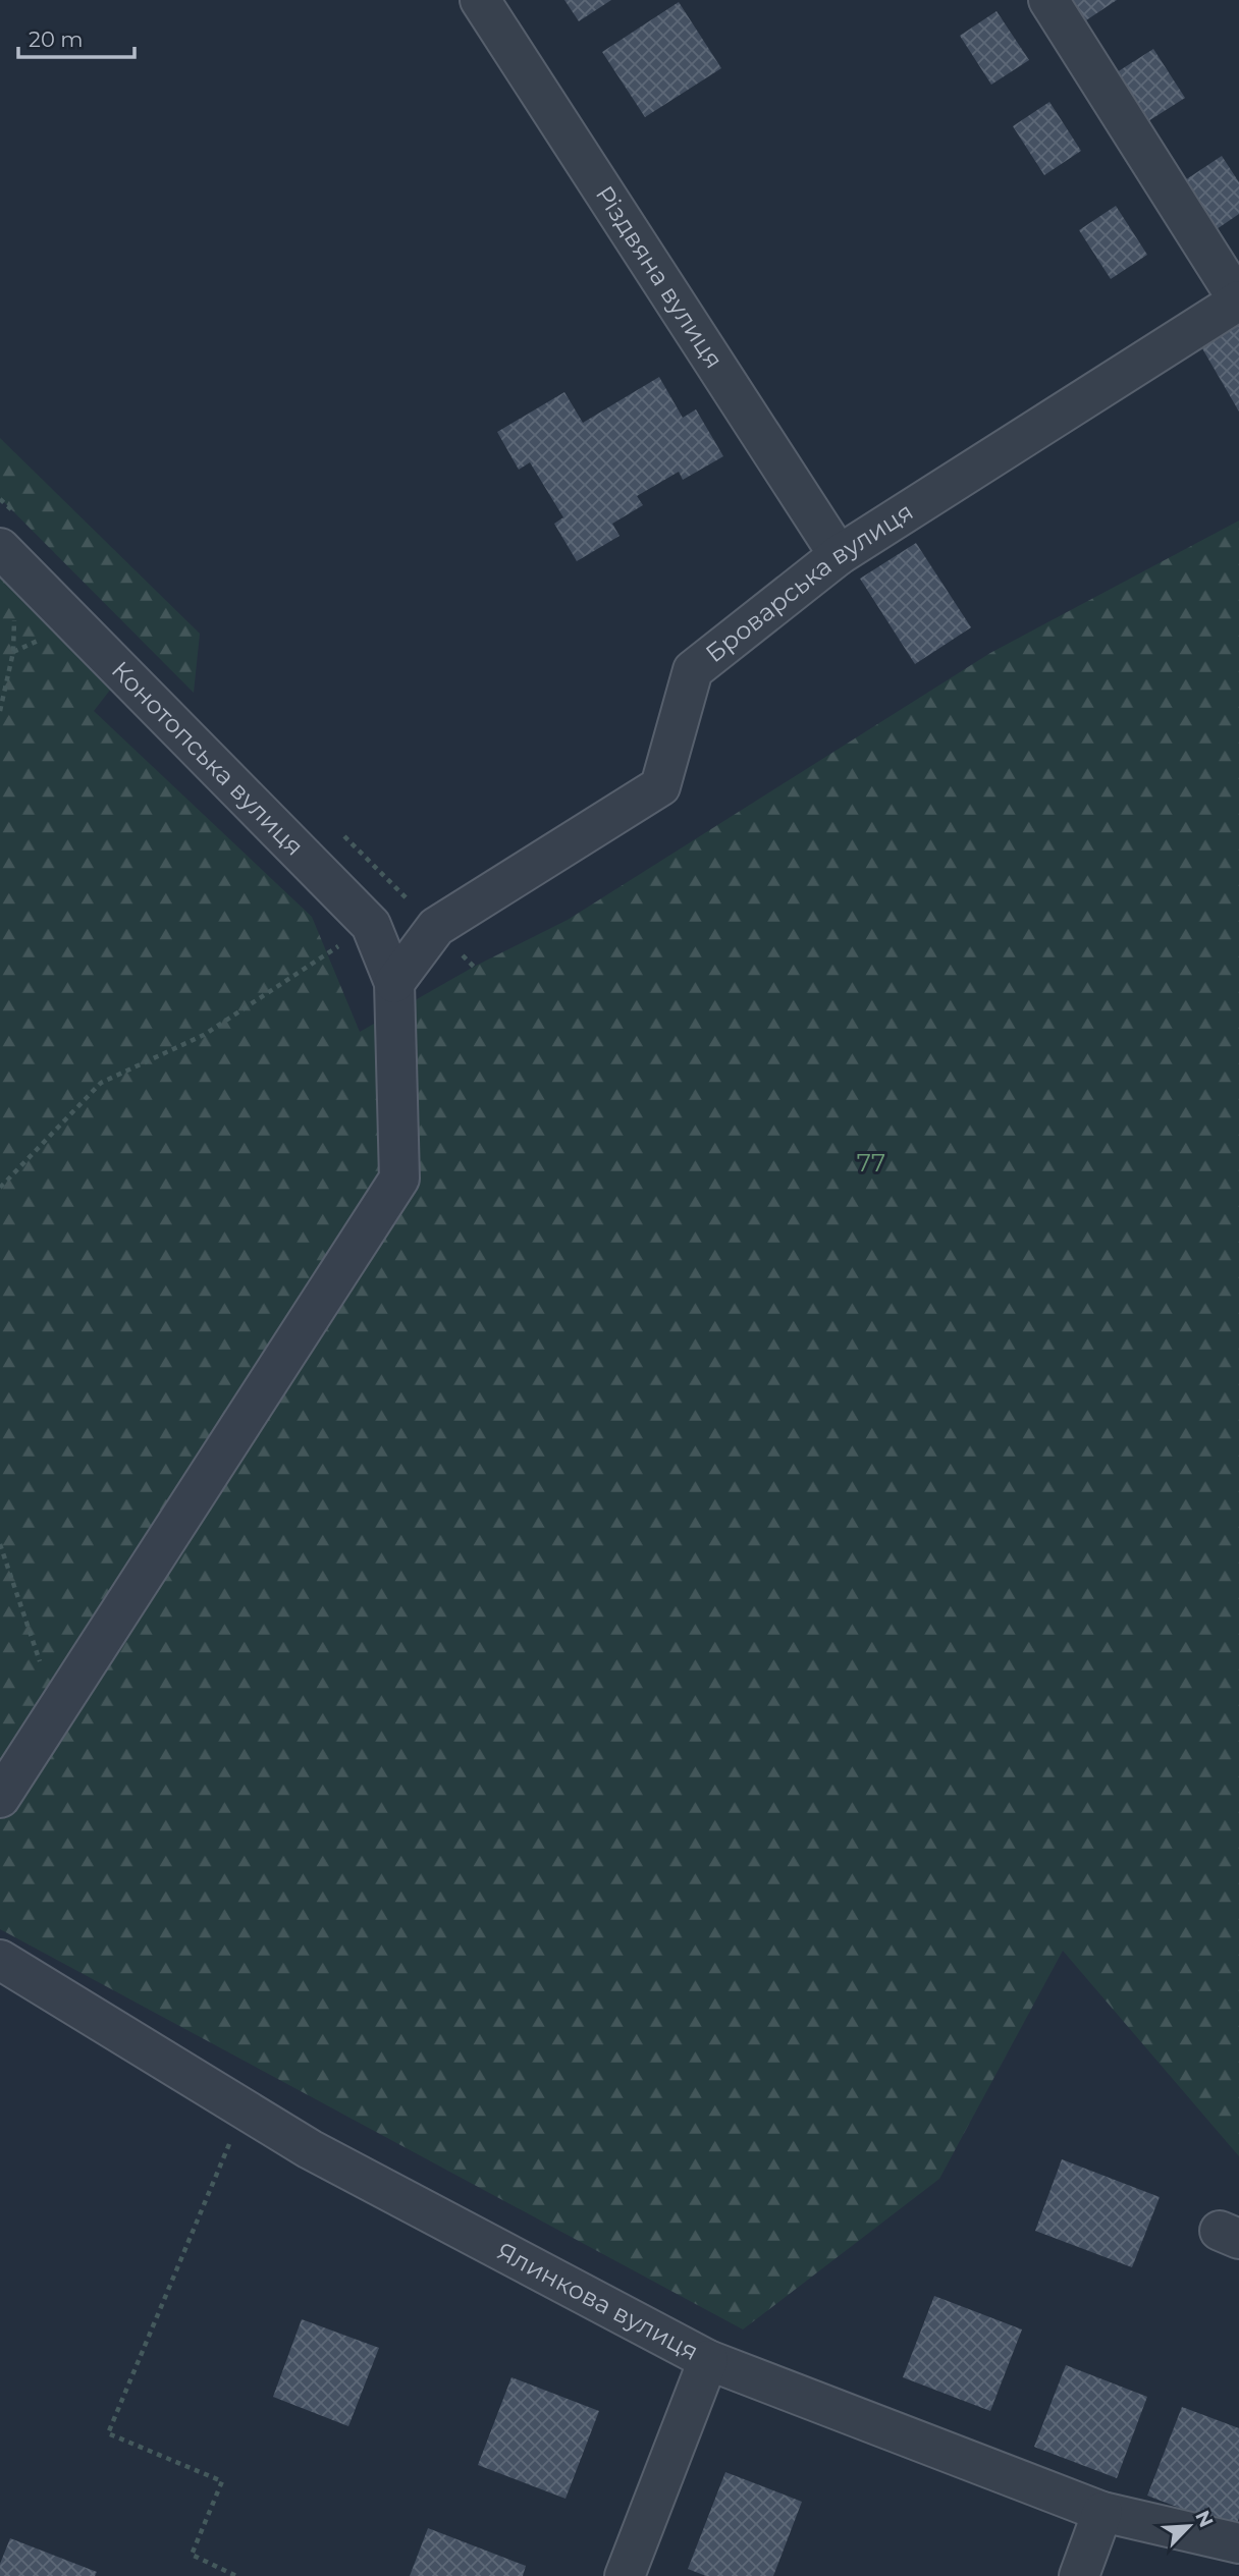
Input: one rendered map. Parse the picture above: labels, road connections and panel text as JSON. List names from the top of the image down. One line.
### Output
{"streets":{"street":["Різдвяна вулиця","Броварська вулиця","Конотопська вулиця","Ялинкова вулиця"]},"crossings":[["Різдвяна вулиця","Броварська вулиця"],["Броварська вулиця","Конотопська вулиця"]],"parks":["77"],"scale_bar":"20 m","north":"top right"}
